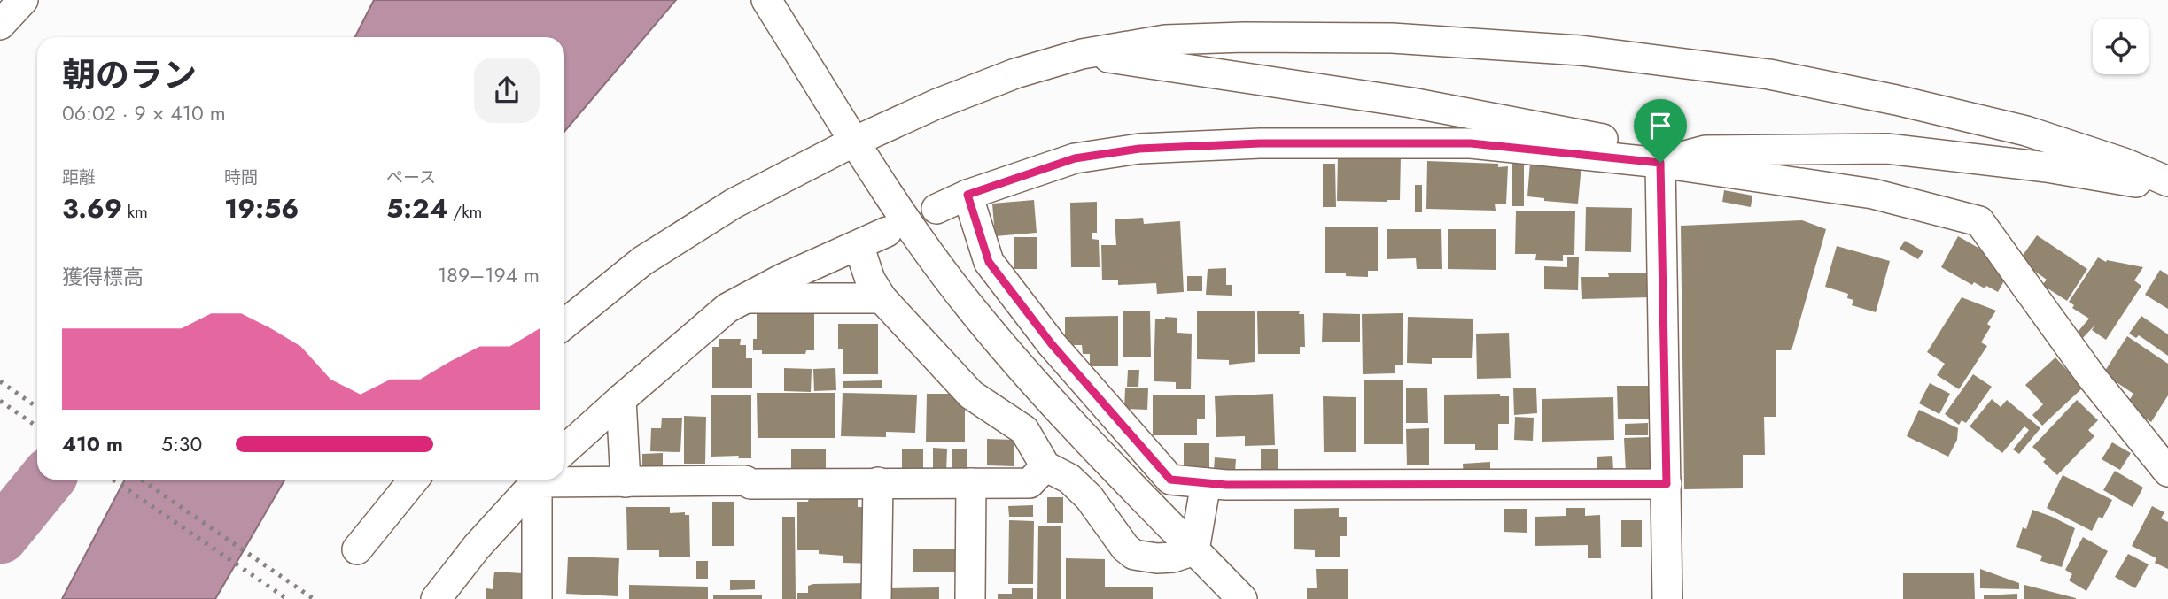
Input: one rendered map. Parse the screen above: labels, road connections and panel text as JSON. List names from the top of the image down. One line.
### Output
{"page":{"heading":["朝のラン","06:02 · 9 × 410 m"],"stats":[["距離","3.69 km"],["時間","19:56"],["ペース","5:24 /km"]],"chart":["獲得標高","189–194 m"],"list":[{"name":"410 m","note":"5:30"}]}}
